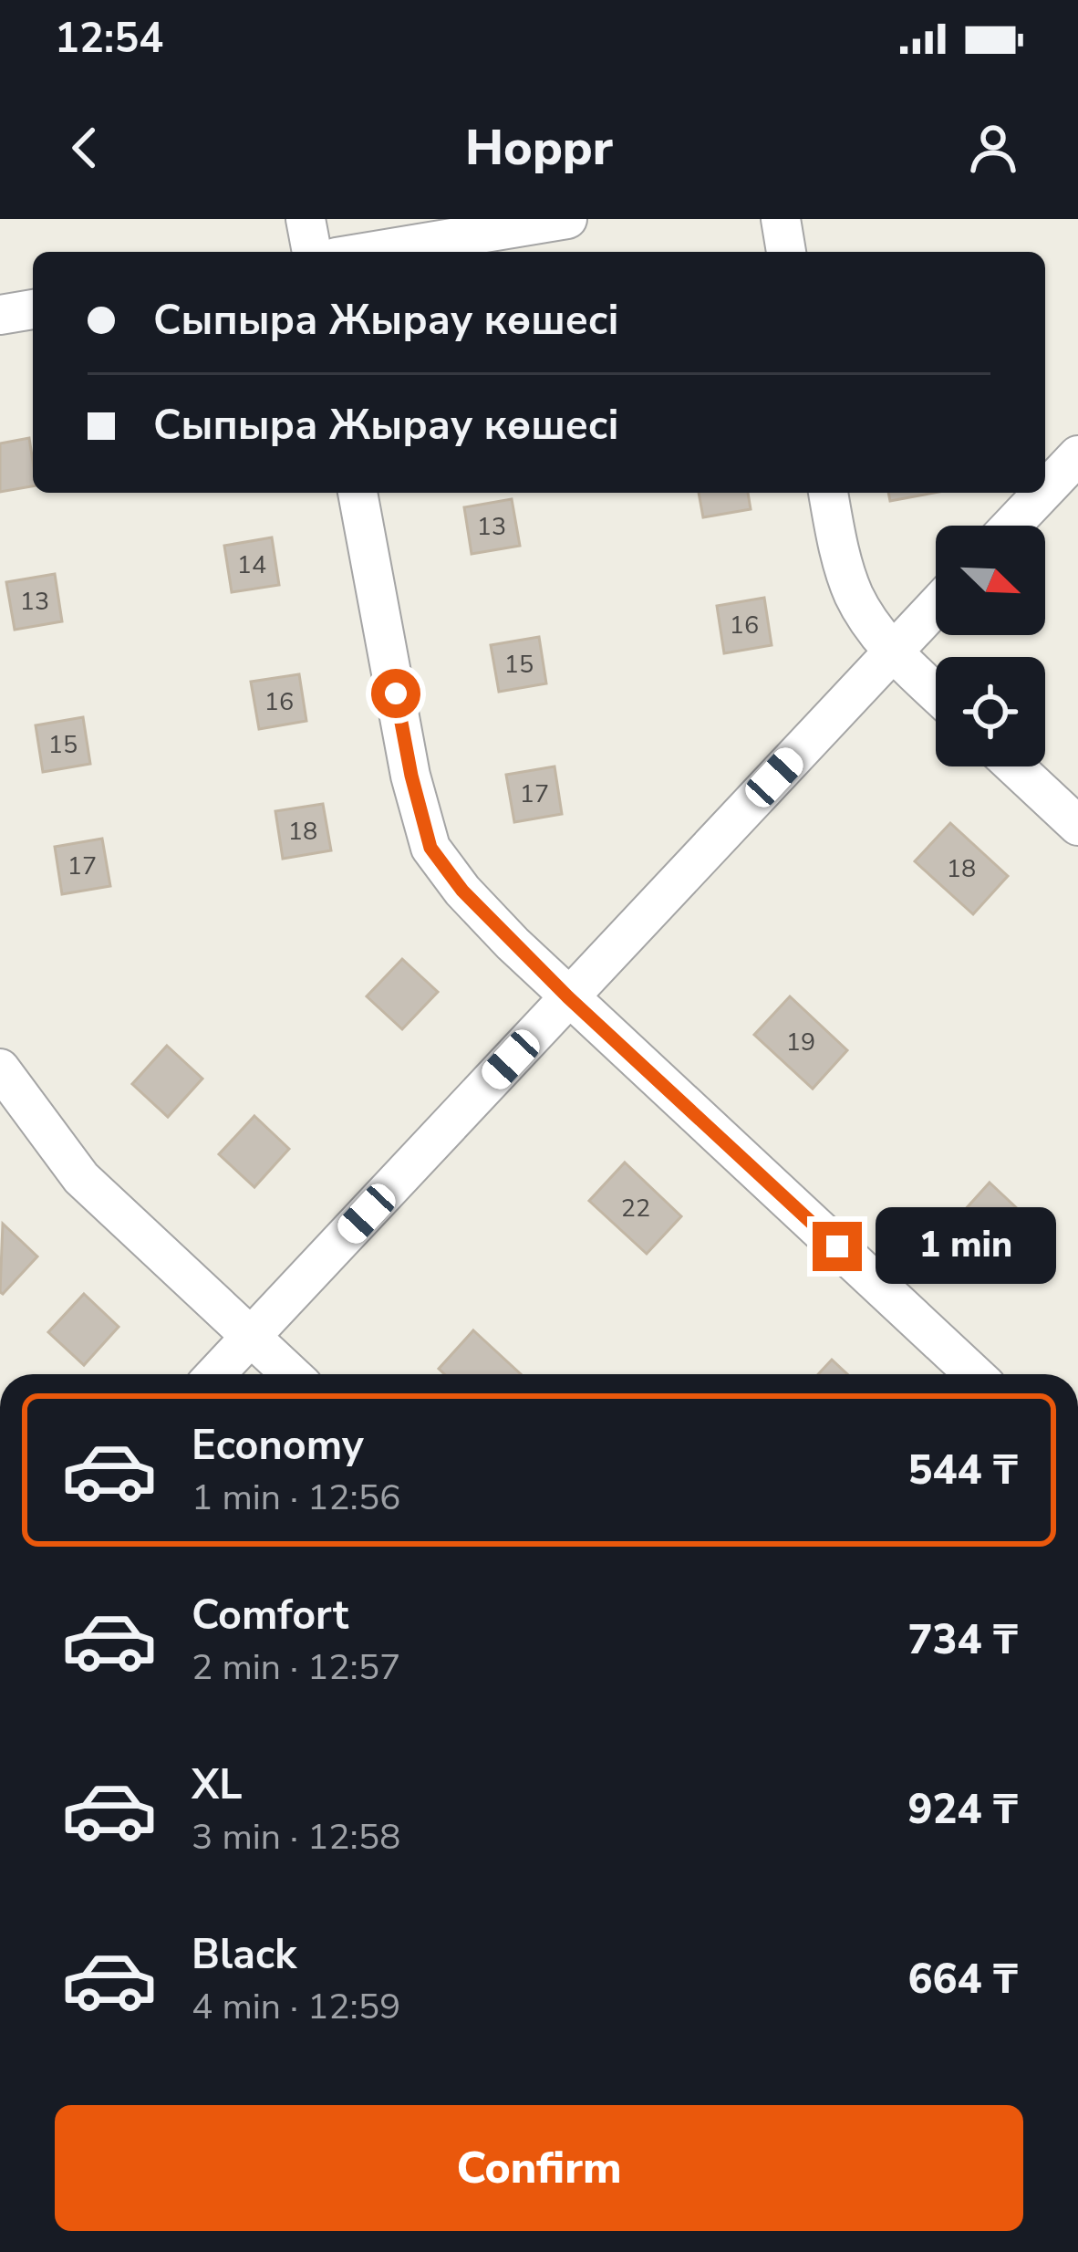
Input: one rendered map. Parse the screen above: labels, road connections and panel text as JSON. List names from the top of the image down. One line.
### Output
{"house_numbers":["13","14","13","16","15","16","15","17","18","17","18","19","22"],"north":"bottom right","page":{"status":"12:54","header":"Hoppr","banner":["Сыпыра Жырау көшесі","Сыпыра Жырау көшесі"],"bubble":"1 min","list":[{"name":"Economy","note":"1 min · 12:56","value":"544 ₸"},{"name":"Comfort","note":"2 min · 12:57","value":"734 ₸"},{"name":"XL","note":"3 min · 12:58","value":"924 ₸"},{"name":"Black","note":"4 min · 12:59","value":"664 ₸"}],"buttons":"Confirm"}}
